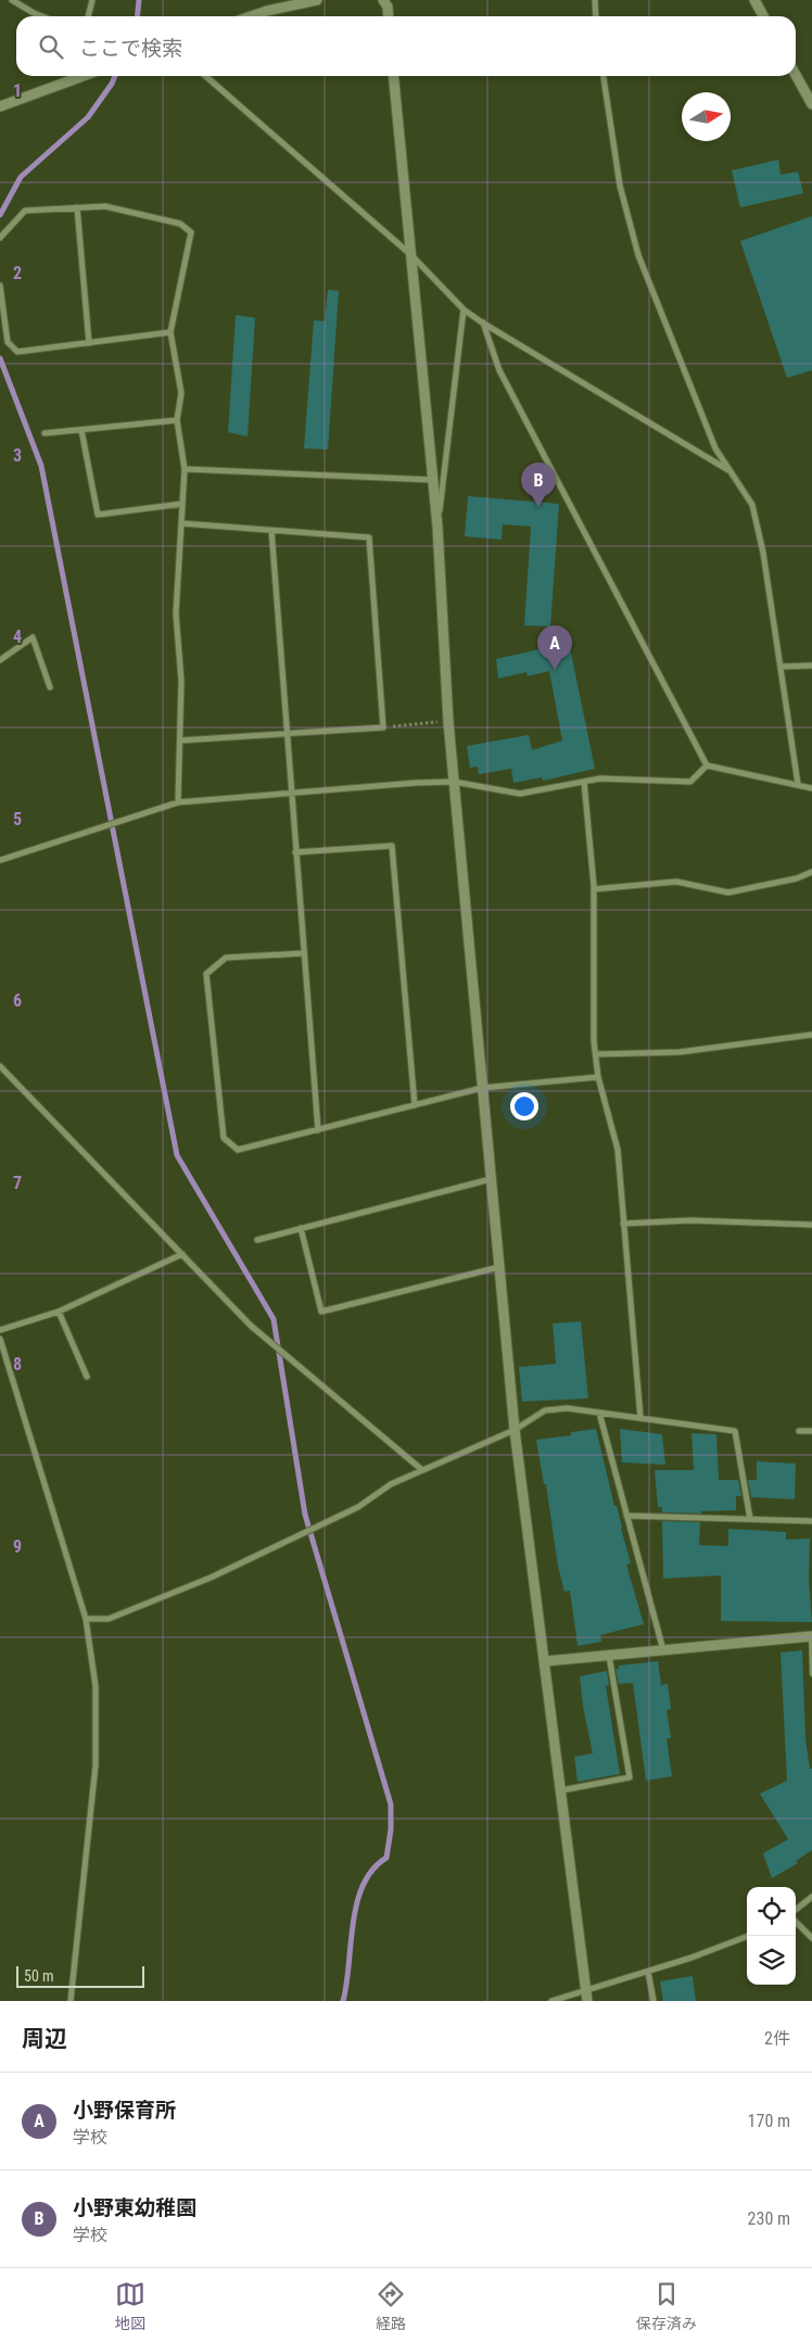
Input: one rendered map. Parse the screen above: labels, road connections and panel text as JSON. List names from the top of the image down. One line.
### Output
{"scale_bar":"50 m","north":"right","page":{"search":"ここで検索","pins":["B","A"],"scale":"50 m","heading":["周辺","2件"],"list":[{"mark":"A","name":"小野保育所","note":"学校","value":"170 m"},{"mark":"B","name":"小野東幼稚園","note":"学校","value":"230 m"}],"nav":["地図","経路","保存済み"]},"grid":{"rows":["1","2","3","4","5","6","7","8","9"]}}
